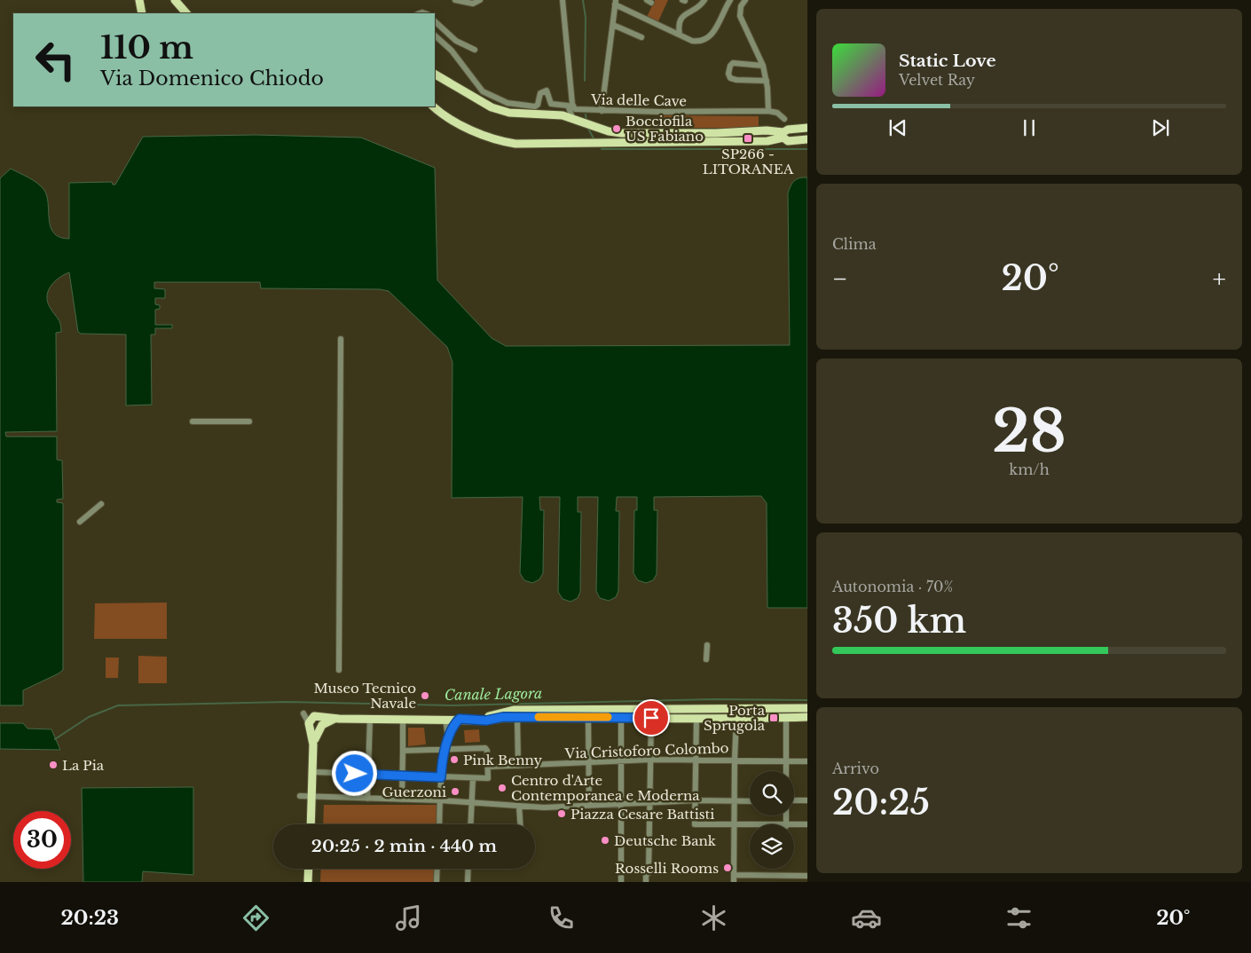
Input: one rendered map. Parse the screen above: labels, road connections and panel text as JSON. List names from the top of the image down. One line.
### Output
{"streets":{"street":["Via delle Cave","Via Cristoforo Colombo"]},"water":["Canale Lagora"],"places":{"other":["Bocciofila US Fabiano","Museo Tecnico Navale","Pink Benny","La Pia","Centro d'Arte Contemporanea e Moderna","Guerzoni","Piazza Cesare Battisti","Deutsche Bank","Rosselli Rooms"],"transit":["SP266 - LITORANEA","Porta Sprugola"]},"page":{"turn":["110 m","Via Domenico Chiodo"],"song":["Static Love","Velvet Ray"],"tile":["Clima",["28","km/h"],["Autonomia · 70%","350 km"],["Arrivo","20:25"]],"heat":["−","20°","+"],"limit":"30","trip":"20:25 · 2 min · 440 m","tabs":["20:23","20°"]}}
